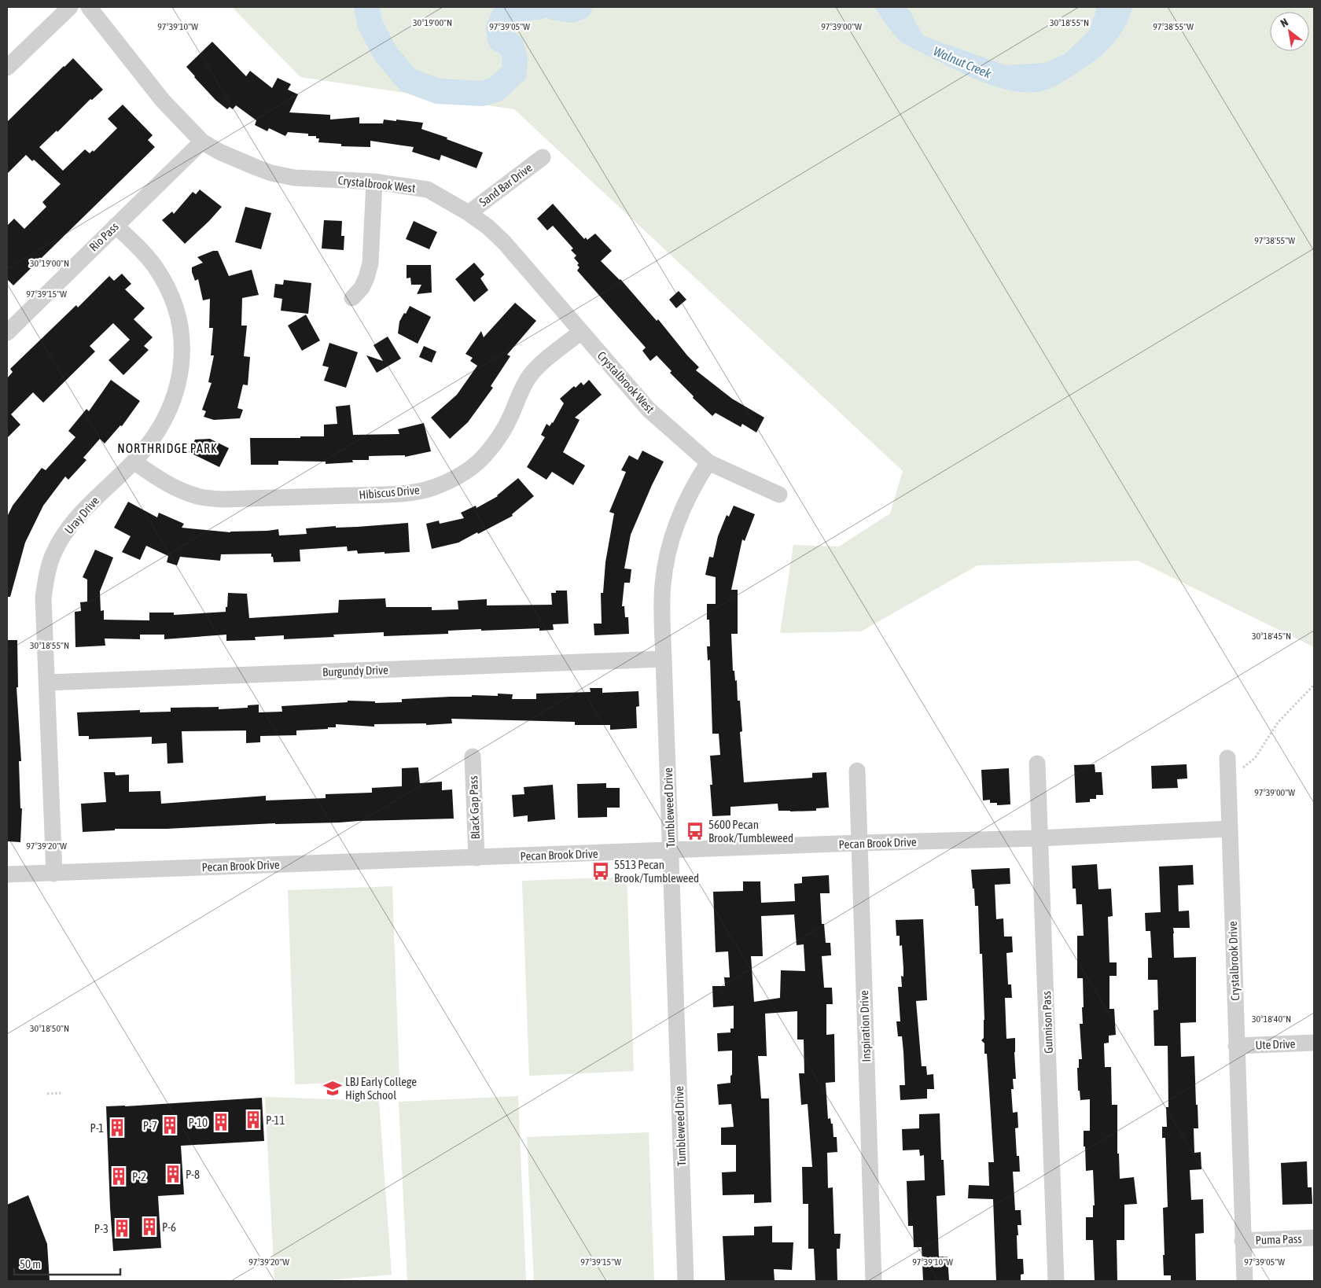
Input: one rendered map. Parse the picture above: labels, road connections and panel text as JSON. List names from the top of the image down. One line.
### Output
{"streets":{"street":["Crystalbrook West","Sand Bar Drive","Rio Pass","Hibiscus Drive","Uray Drive","Burgundy Drive","Black Gap Pass","Tumbleweed Drive","Pecan Brook Drive","Crystalbrook Drive","Gunnison Pass","Inspiration Drive","Ute Drive","Puma Pass"]},"crossings":[["Crystalbrook West","Sand Bar Drive"],["Crystalbrook West","Rio Pass"],["Crystalbrook West","Hibiscus Drive"],["Crystalbrook West","Tumbleweed Drive"],["Rio Pass","Uray Drive"],["Hibiscus Drive","Uray Drive"],["Uray Drive","Burgundy Drive"],["Uray Drive","Pecan Brook Drive"],["Burgundy Drive","Tumbleweed Drive"],["Black Gap Pass","Pecan Brook Drive"],["Tumbleweed Drive","Pecan Brook Drive"],["Pecan Brook Drive","Crystalbrook Drive"],["Pecan Brook Drive","Gunnison Pass"],["Pecan Brook Drive","Inspiration Drive"],["Crystalbrook Drive","Ute Drive"],["Crystalbrook Drive","Puma Pass"]],"districts":["NORTHRIDGE PARK"],"water":["Walnut Creek"],"places":{"bus stop":["5600 Pecan Brook/Tumbleweed","5513 Pecan Brook/Tumbleweed"],"school or university":["LBJ Early College High School"],"building":["P-11","P-10","P-7","P-1","P-8","P-2","P-6","P-3"]},"scale_bar":"50 m","north":"top left","coordinates":["30°19'00\"N","30°18'55\"N","97°39'10\"W","97°39'05\"W","97°39'00\"W","97°38'55\"W","97°39'15\"W","30°18'45\"N","97°39'20\"W","30°18'40\"N","30°18'50\"N"]}
